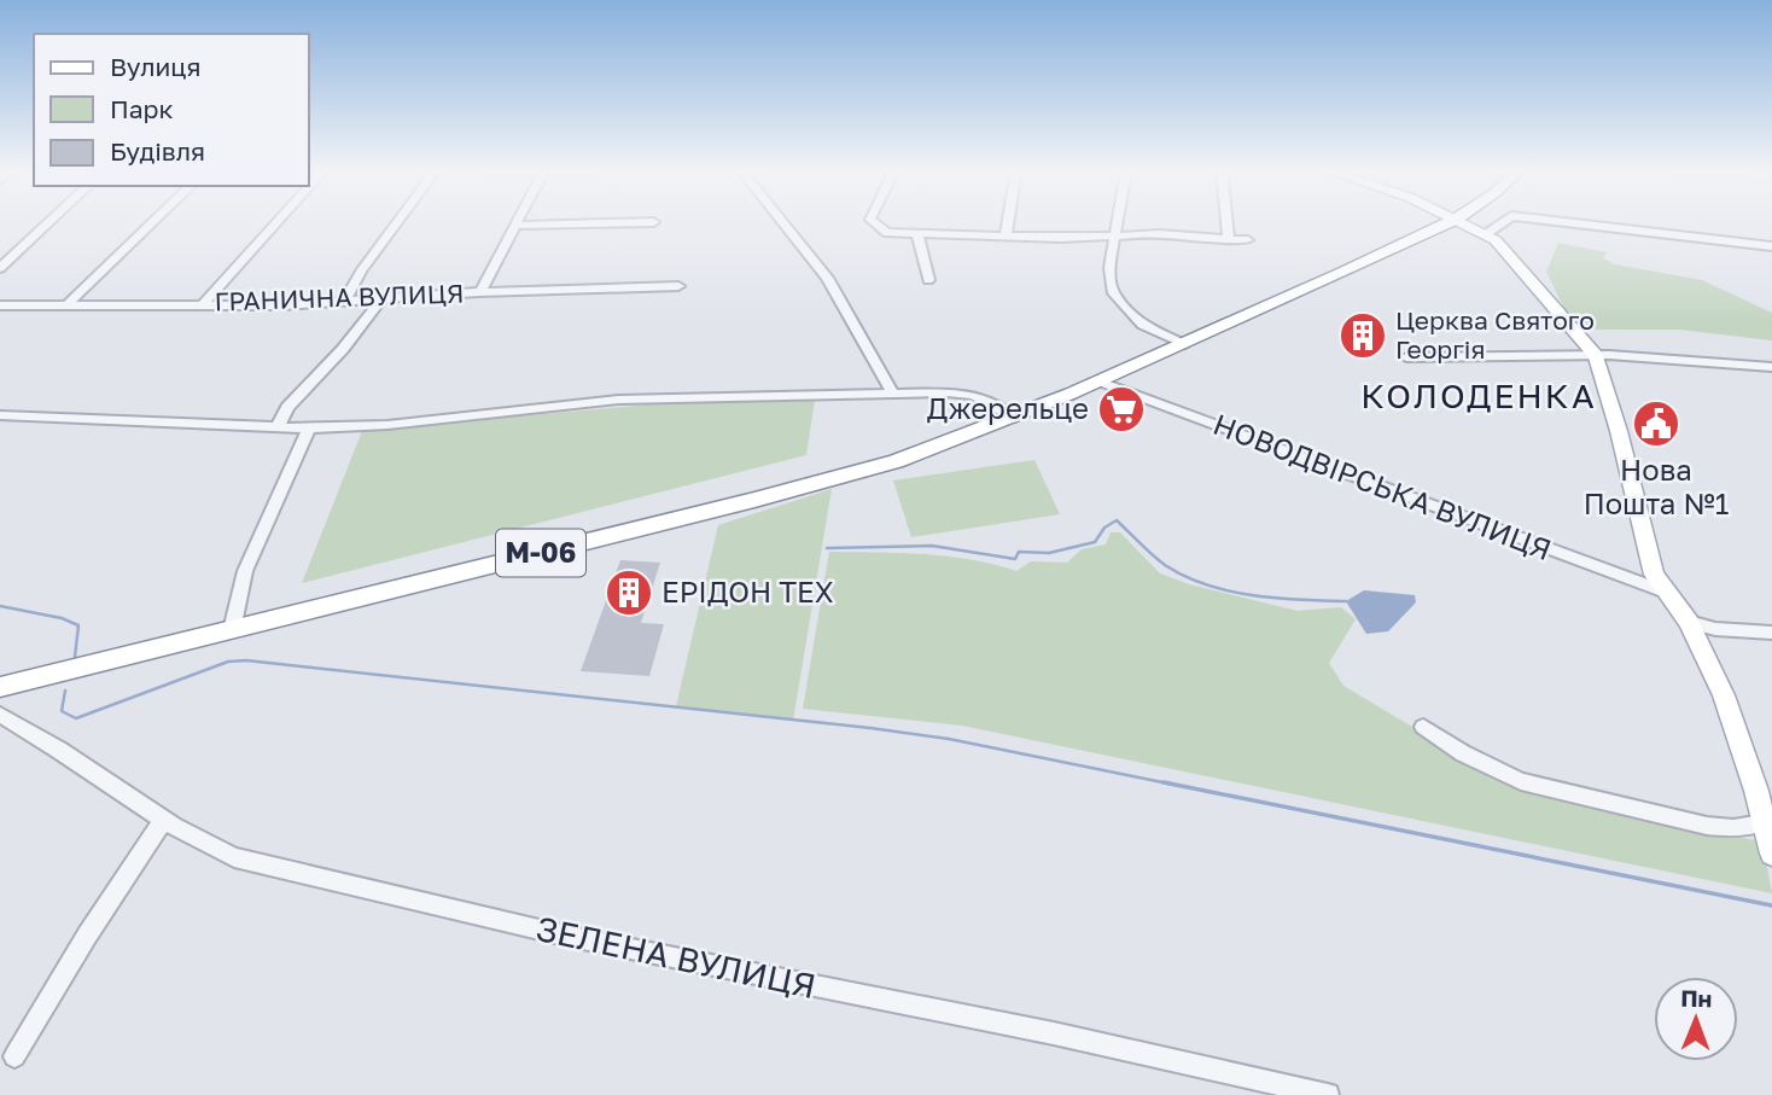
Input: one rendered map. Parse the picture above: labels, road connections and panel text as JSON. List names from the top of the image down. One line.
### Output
{"streets":{"highway":["М-06"],"street":["ГРАНИЧНА ВУЛИЦЯ","НОВОДВІРСЬКА ВУЛИЦЯ","ЗЕЛЕНА ВУЛИЦЯ"]},"crossings":[["НОВОДВІРСЬКА ВУЛИЦЯ","М-06"]],"districts":["КОЛОДЕНКА"],"places":{"building":["Церква Святого Георгія","ЕРІДОН ТЕХ"],"supermarket":["Джерельце"],"public building":["Нова Пошта №1"]},"legend":["Вулиця","Парк","Будівля"],"north":"top"}
